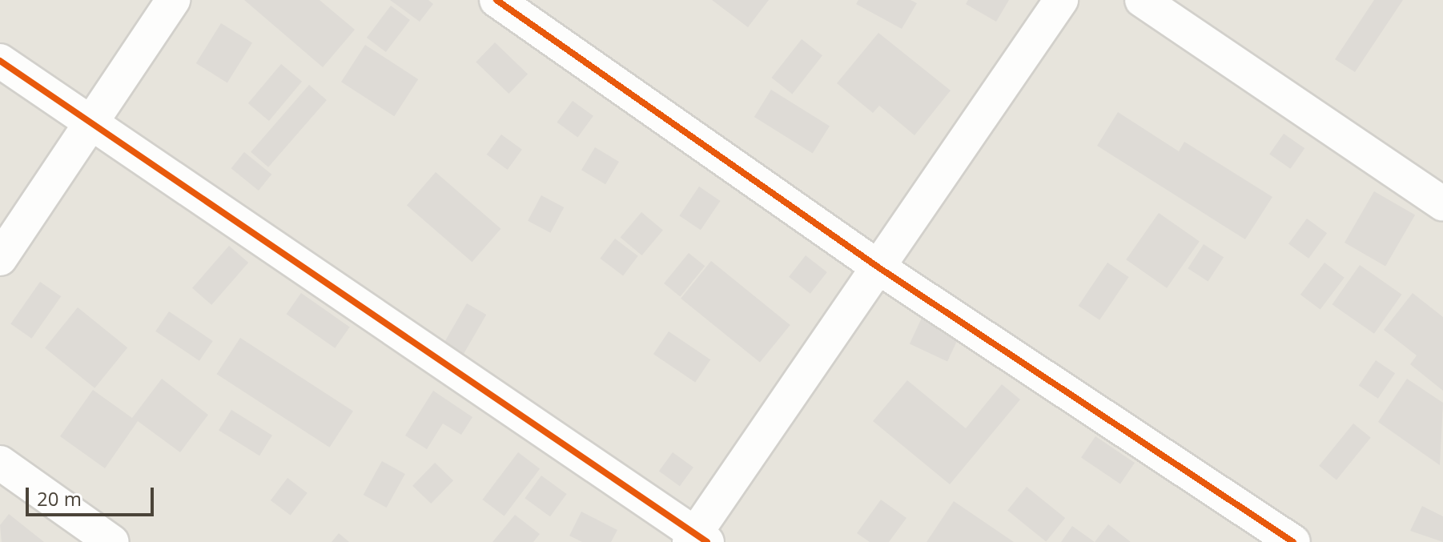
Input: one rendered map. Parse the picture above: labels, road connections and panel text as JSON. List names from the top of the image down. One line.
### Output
{"scale_bar":"20 m"}
